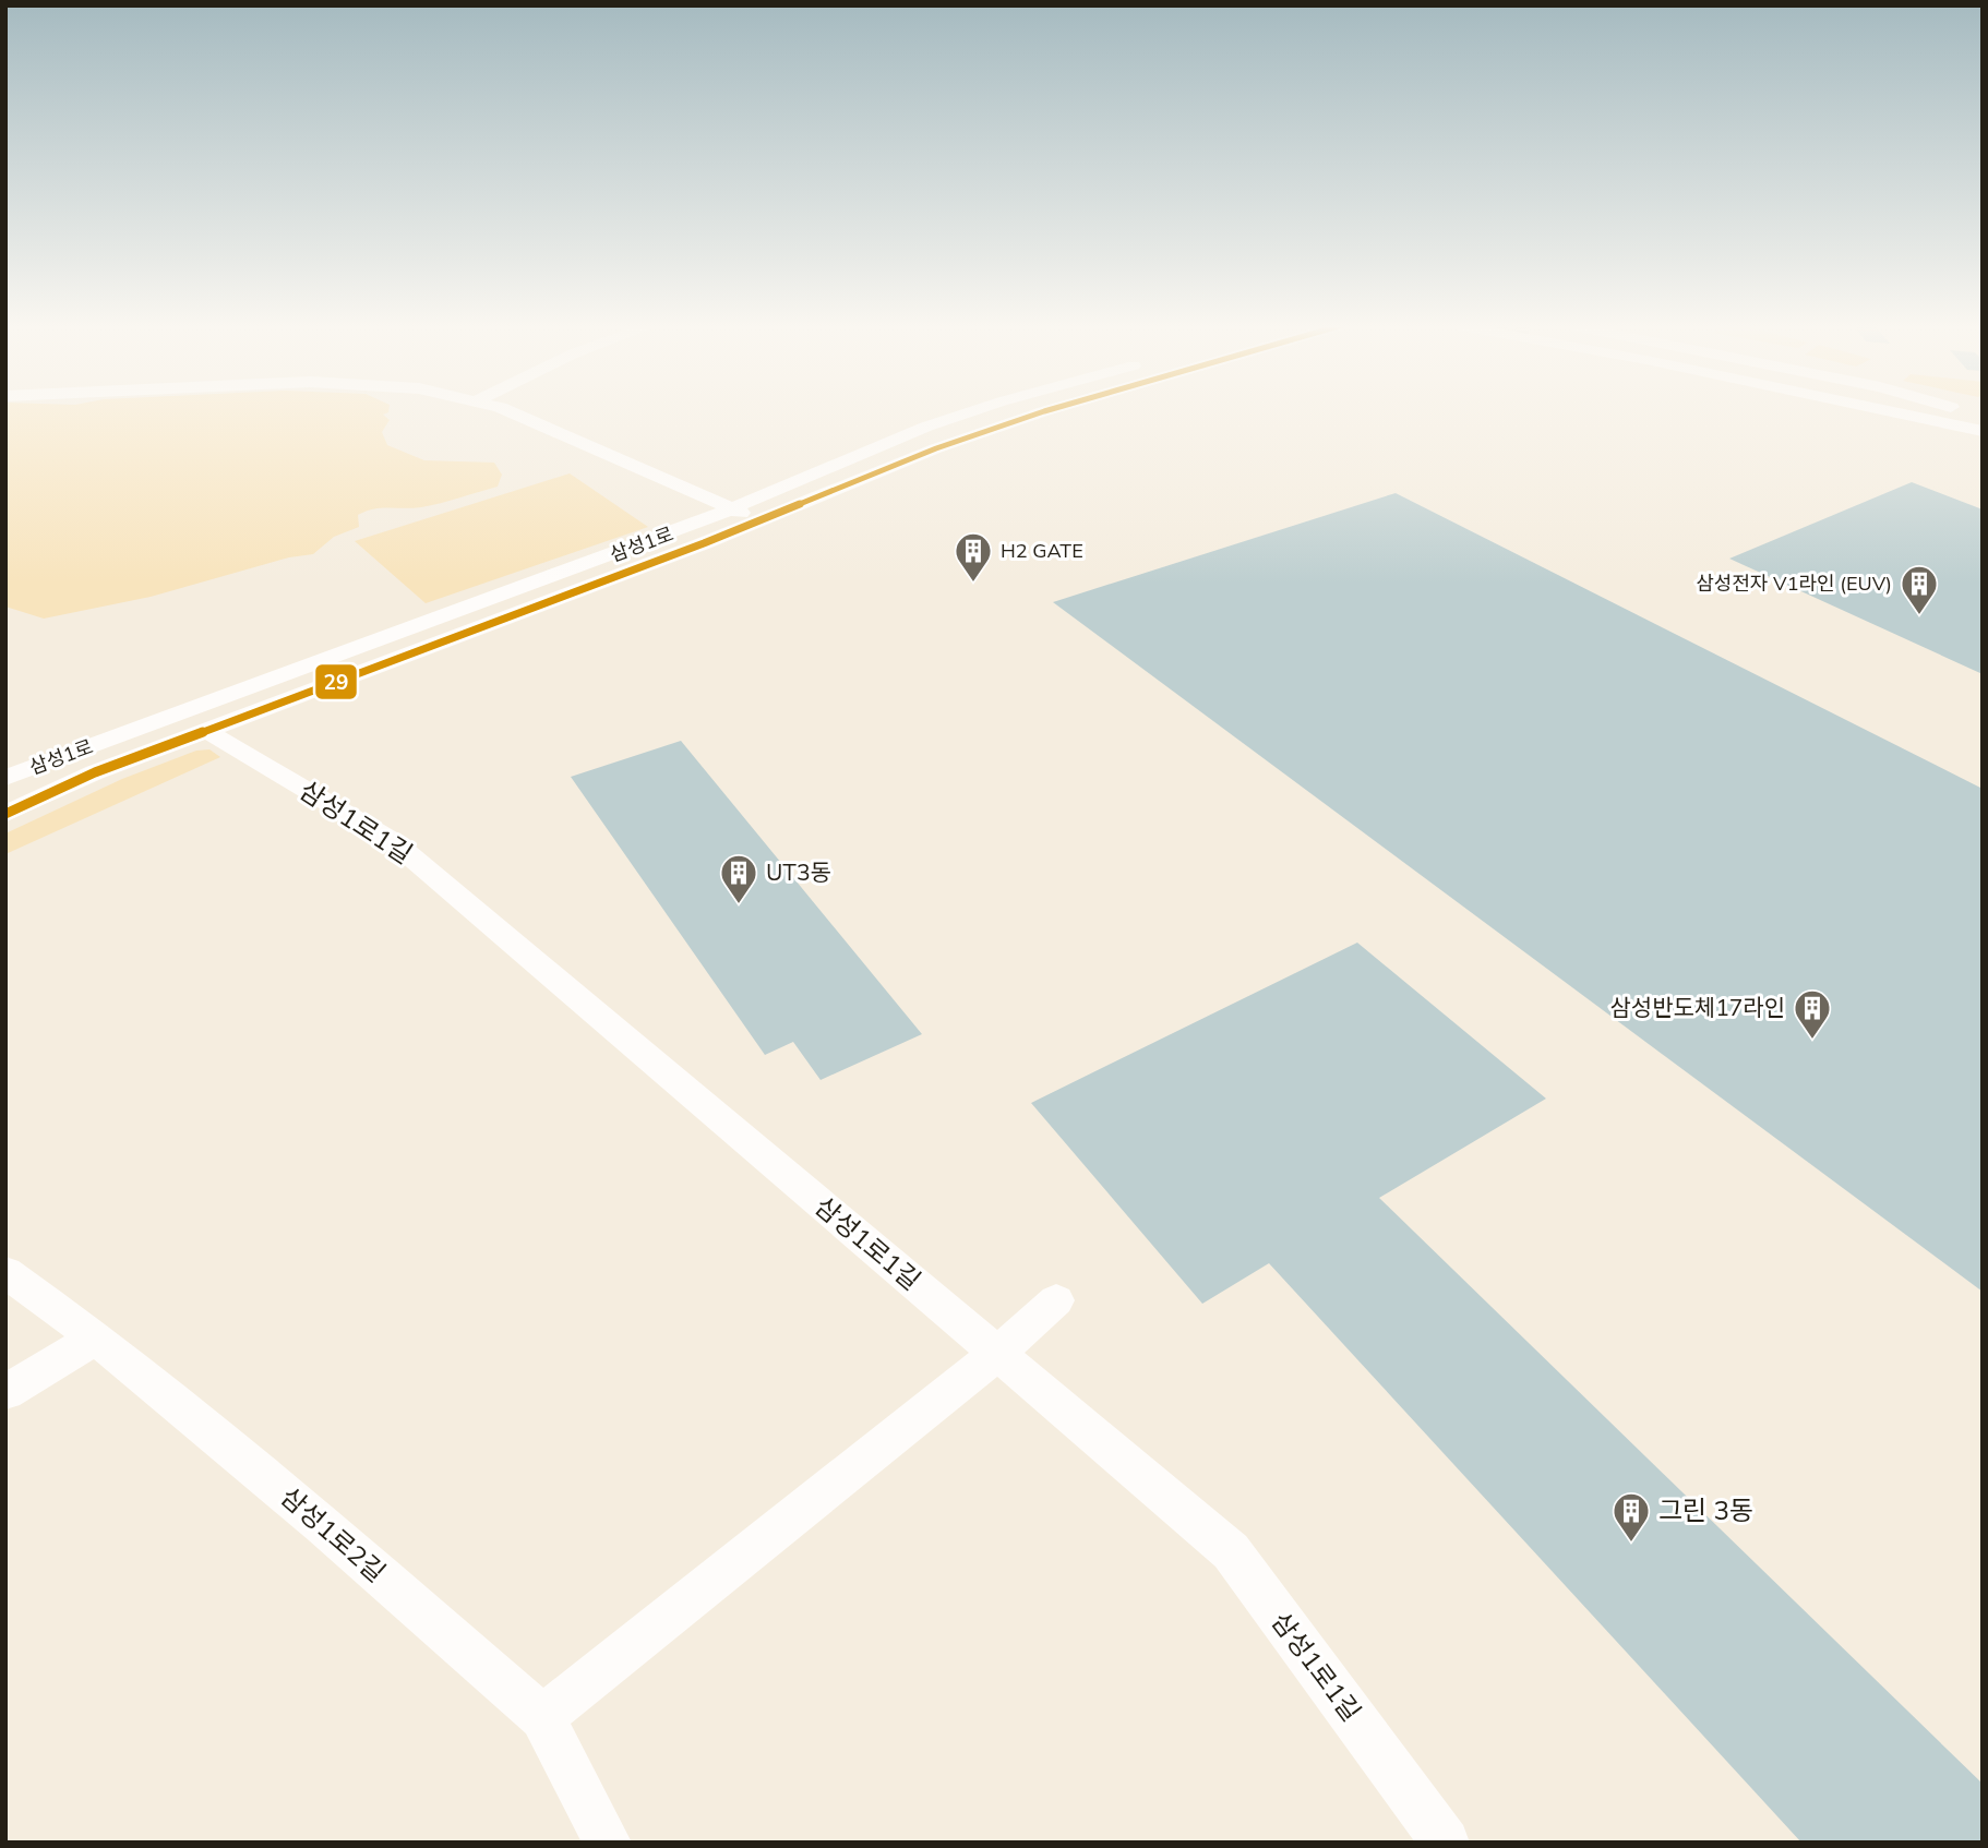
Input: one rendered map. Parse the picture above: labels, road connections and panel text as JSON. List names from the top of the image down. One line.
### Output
{"streets":{"street":["삼성1로","삼성1로1길","삼성1로2길"]},"crossings":[["삼성1로","삼성1로1길"]],"places":{"building":["H2 GATE","삼성전자 V1라인 (EUV)","UT3동","삼성반도체17라인","그린 3동"]},"lines":["transit line 29"]}
